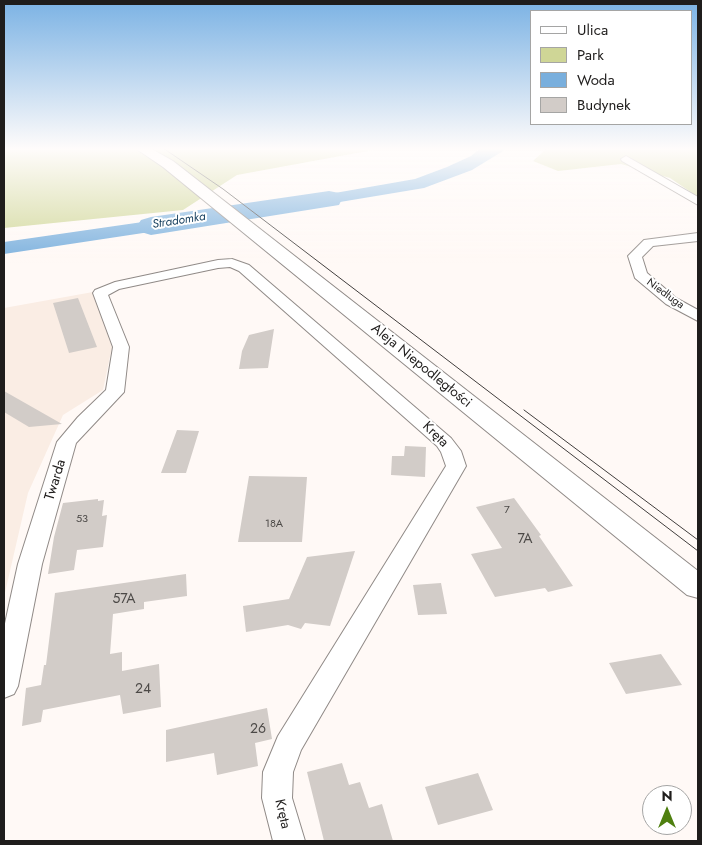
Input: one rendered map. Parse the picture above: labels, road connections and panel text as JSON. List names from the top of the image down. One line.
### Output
{"streets":{"street":["Niedługa","Aleja Niepodległości","Kręta","Twarda"]},"crossings":[["Kręta","Twarda"]],"water":["Stradomka"],"house_numbers":["7","53","18A","7A","57A","24","26"],"legend":["Ulica","Park","Woda","Budynek"],"north":"top"}
